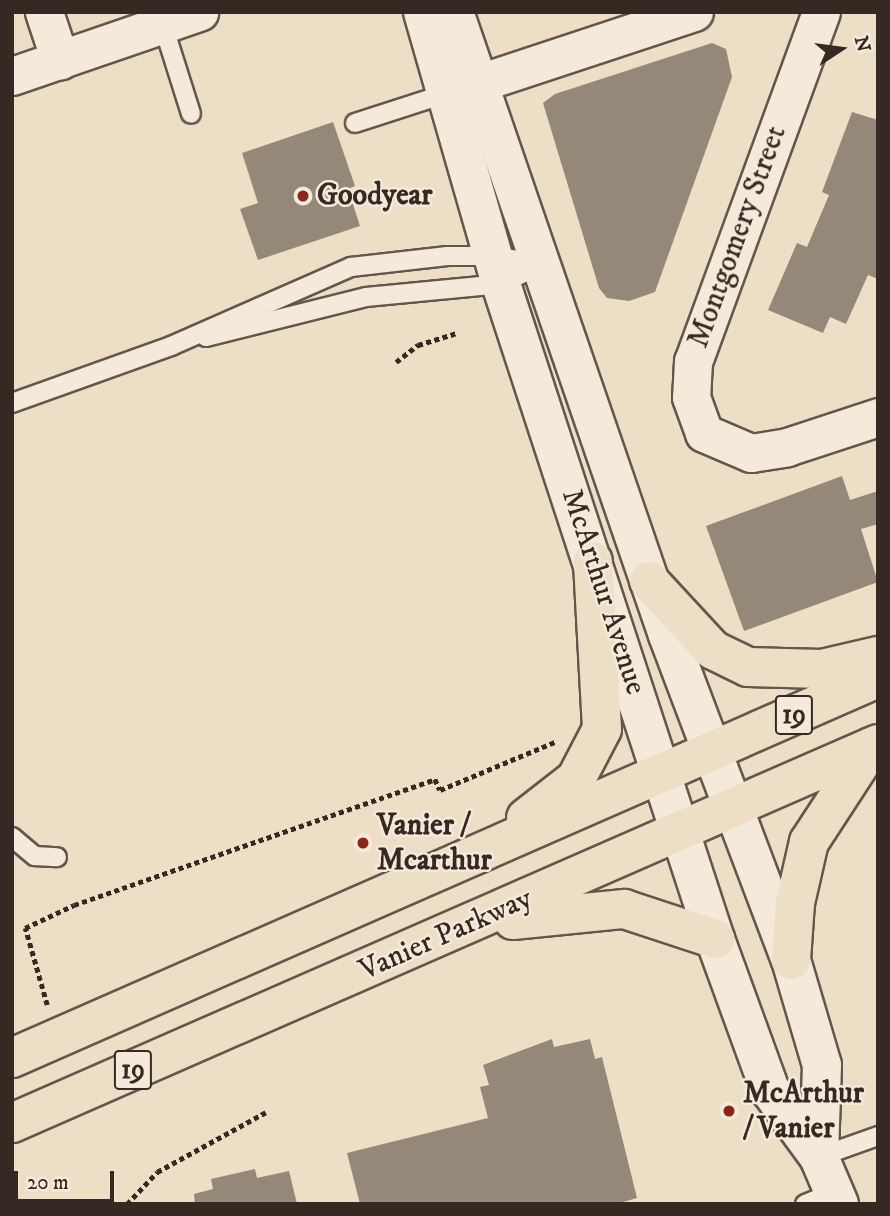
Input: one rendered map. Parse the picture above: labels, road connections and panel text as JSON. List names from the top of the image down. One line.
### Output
{"streets":{"main road":["McArthur Avenue","19","Vanier Parkway"],"street":["Montgomery Street"]},"crossings":[["McArthur Avenue","19"],["McArthur Avenue","Vanier Parkway"]],"places":["Goodyear","Vanier / Mcarthur","McArthur / Vanier"],"scale_bar":"20 m","north":"right"}
